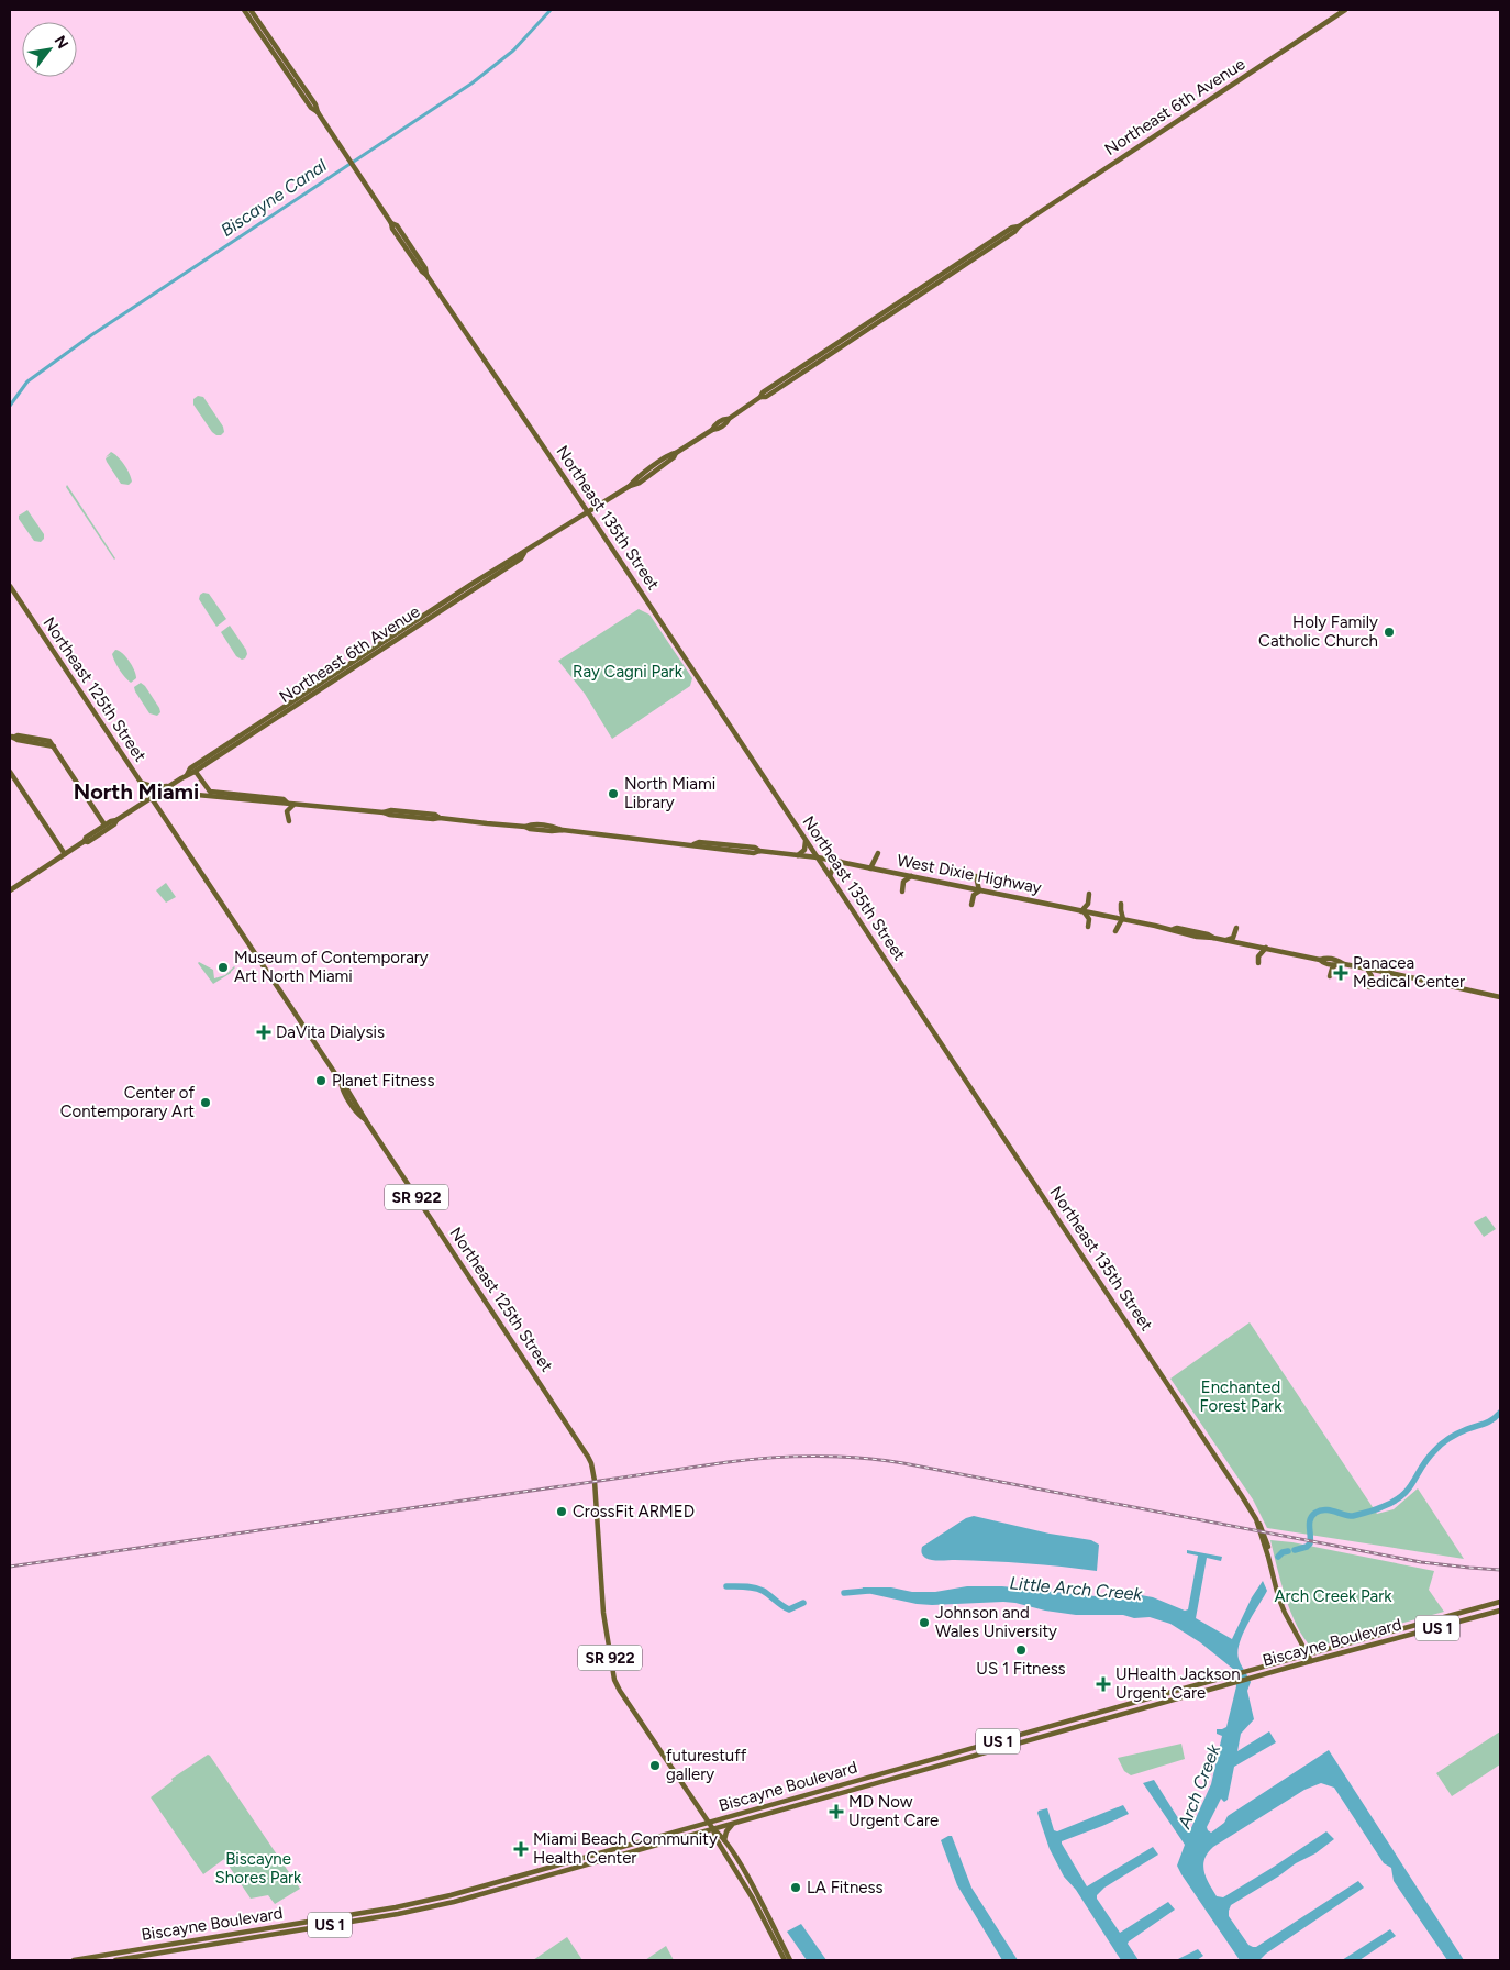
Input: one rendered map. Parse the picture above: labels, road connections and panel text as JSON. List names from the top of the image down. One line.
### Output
{"streets":{"main road":["Northeast 6th Avenue","Northeast 135th Street","Northeast 125th Street","West Dixie Highway","SR 922","US 1","Biscayne Boulevard"]},"crossings":[["Northeast 6th Avenue","Northeast 135th Street"],["Northeast 6th Avenue","Northeast 125th Street"],["Northeast 6th Avenue","West Dixie Highway"],["Northeast 135th Street","West Dixie Highway"],["Northeast 135th Street","Biscayne Boulevard"],["Northeast 125th Street","SR 922"],["Northeast 125th Street","Biscayne Boulevard"],["SR 922","Biscayne Boulevard"]],"districts":["North Miami"],"water":["Biscayne Canal","Little Arch Creek","Arch Creek"],"parks":["Ray Cagni Park","Enchanted Forest Park","Arch Creek Park","Biscayne Shores Park"],"places":{"other":["Holy Family Catholic Church","North Miami Library","Museum of Contemporary Art North Miami","Planet Fitness","Center of Contemporary Art","CrossFit ARMED","Johnson and Wales University","US 1 Fitness","futurestuff gallery","LA Fitness"],"health":["Panacea Medical Center","DaVita Dialysis","UHealth Jackson Urgent Care","MD Now Urgent Care","Miami Beach Community Health Center"]},"north":"top right"}
